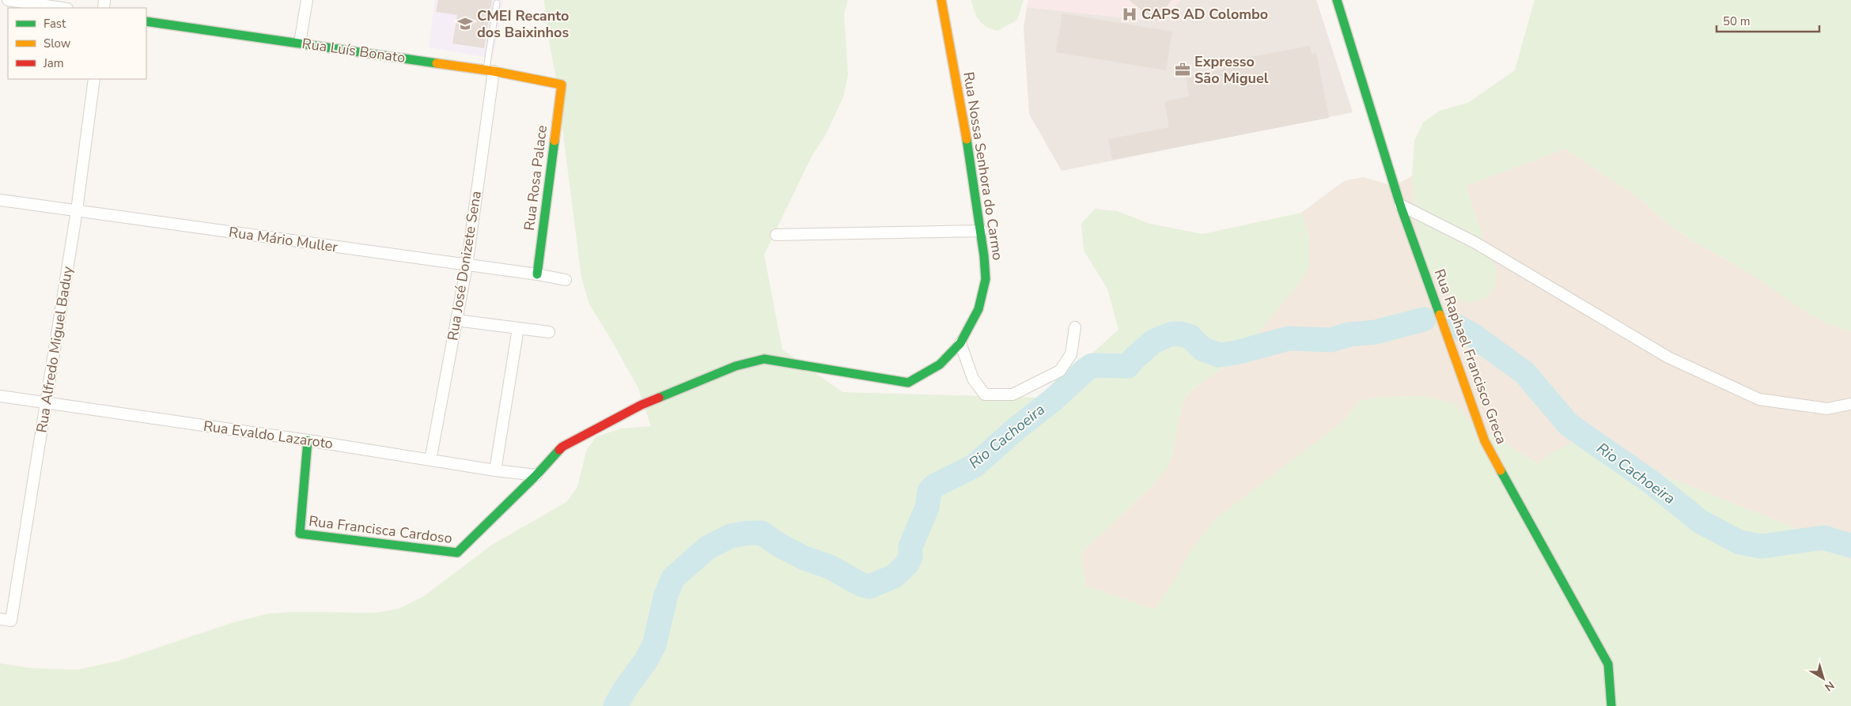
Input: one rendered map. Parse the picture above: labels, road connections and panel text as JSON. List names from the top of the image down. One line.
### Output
{"streets":{"street":["Rua Luís Bonato","Rua Nossa Senhora do Carmo","Rua Rosa Palace","Rua Mário Muller","Rua José Donizete Sena","Rua Alfredo Miguel Baduy","Rua Raphael Francisco Greca","Rua Evaldo Lazaroto","Rua Francisca Cardoso"]},"crossings":[["Rua Luís Bonato","Rua Rosa Palace"],["Rua Luís Bonato","Rua José Donizete Sena"],["Rua Nossa Senhora do Carmo","Rua Evaldo Lazaroto"],["Rua Nossa Senhora do Carmo","Rua Francisca Cardoso"],["Rua Rosa Palace","Rua Mário Muller"],["Rua Mário Muller","Rua José Donizete Sena"],["Rua Mário Muller","Rua Alfredo Miguel Baduy"],["Rua José Donizete Sena","Rua Evaldo Lazaroto"],["Rua Alfredo Miguel Baduy","Rua Evaldo Lazaroto"],["Rua Evaldo Lazaroto","Rua Francisca Cardoso"]],"water":["Rio Cachoeira"],"places":{"hospital":["CAPS AD Colombo"],"school or university":["CMEI Recanto dos Baixinhos"],"office":["Expresso São Miguel"]},"legend":["Fast","Slow","Jam"],"scale_bar":"50 m","north":"bottom right"}
